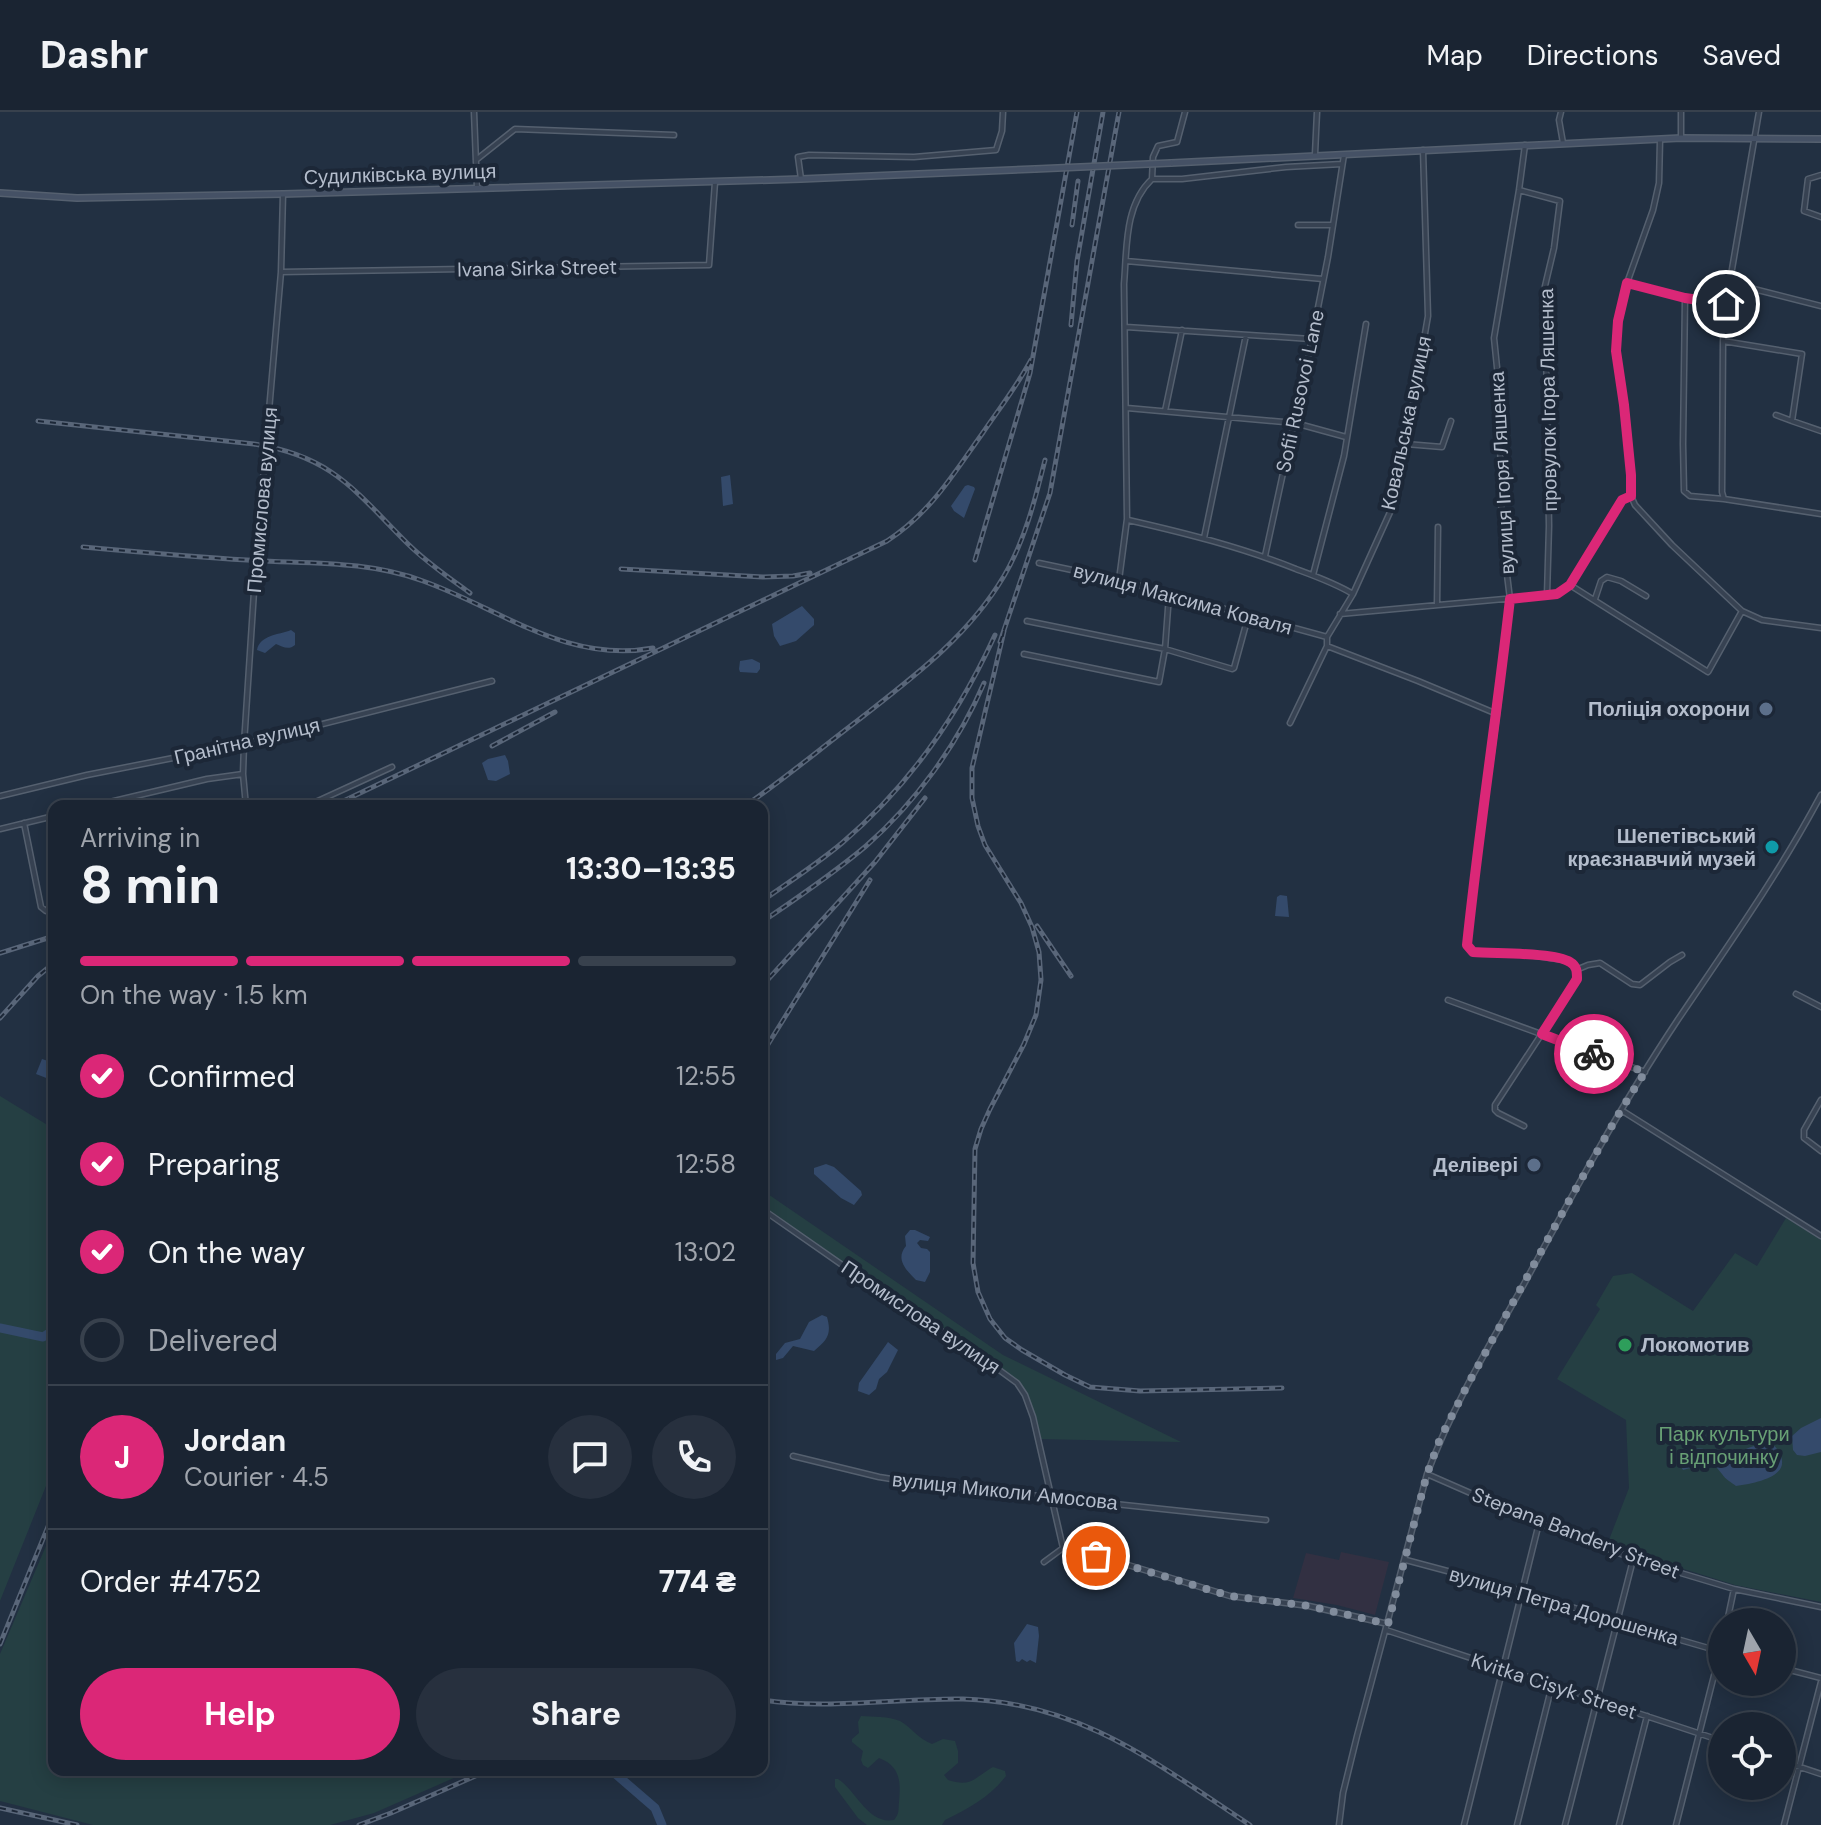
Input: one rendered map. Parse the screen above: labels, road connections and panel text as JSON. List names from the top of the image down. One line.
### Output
{"streets":{"main road":["Судилківська вулиця"],"street":["Ivana Sirka Street","Sofii Rusovoi Lane","провулок Ігора Ляшенка","Ковальська вулиця","вулиця Ігоря Ляшенка","Промислова вулиця","вулиця Максима Коваля","Гранітна вулиця","вулиця Миколи Амосова","Stepana Bandery Street","вулиця Петра Дорошенка","Kvitka Cisyk Street"]},"crossings":[["Судилківська вулиця","Ivana Sirka Street"],["Судилківська вулиця","Промислова вулиця"],["Ivana Sirka Street","Промислова вулиця"],["провулок Ігора Ляшенка","вулиця Ігоря Ляшенка"],["Ковальська вулиця","вулиця Максима Коваля"],["Промислова вулиця","Гранітна вулиця"],["Промислова вулиця","вулиця Миколи Амосова"]],"parks":["Парк культури і відпочинку"],"places":["Поліція охорони","Шепетівський краєзнавчий музей","Делівері","Локомотив"],"north":"bottom","page":{"header":"Dashr","nav":["Map","Directions","Saved"],"heading":["8 min","Arriving in","13:30–13:35"],"panel":["Jordan","Courier · 4.5","Order #4752","774 ₴"],"bar":"On the way · 1.5 km","list":[["Confirmed","12:55"],["Preparing","12:58"],["On the way","13:02"],"Delivered"],"round":"J","buttons":["Help","Share"]}}
